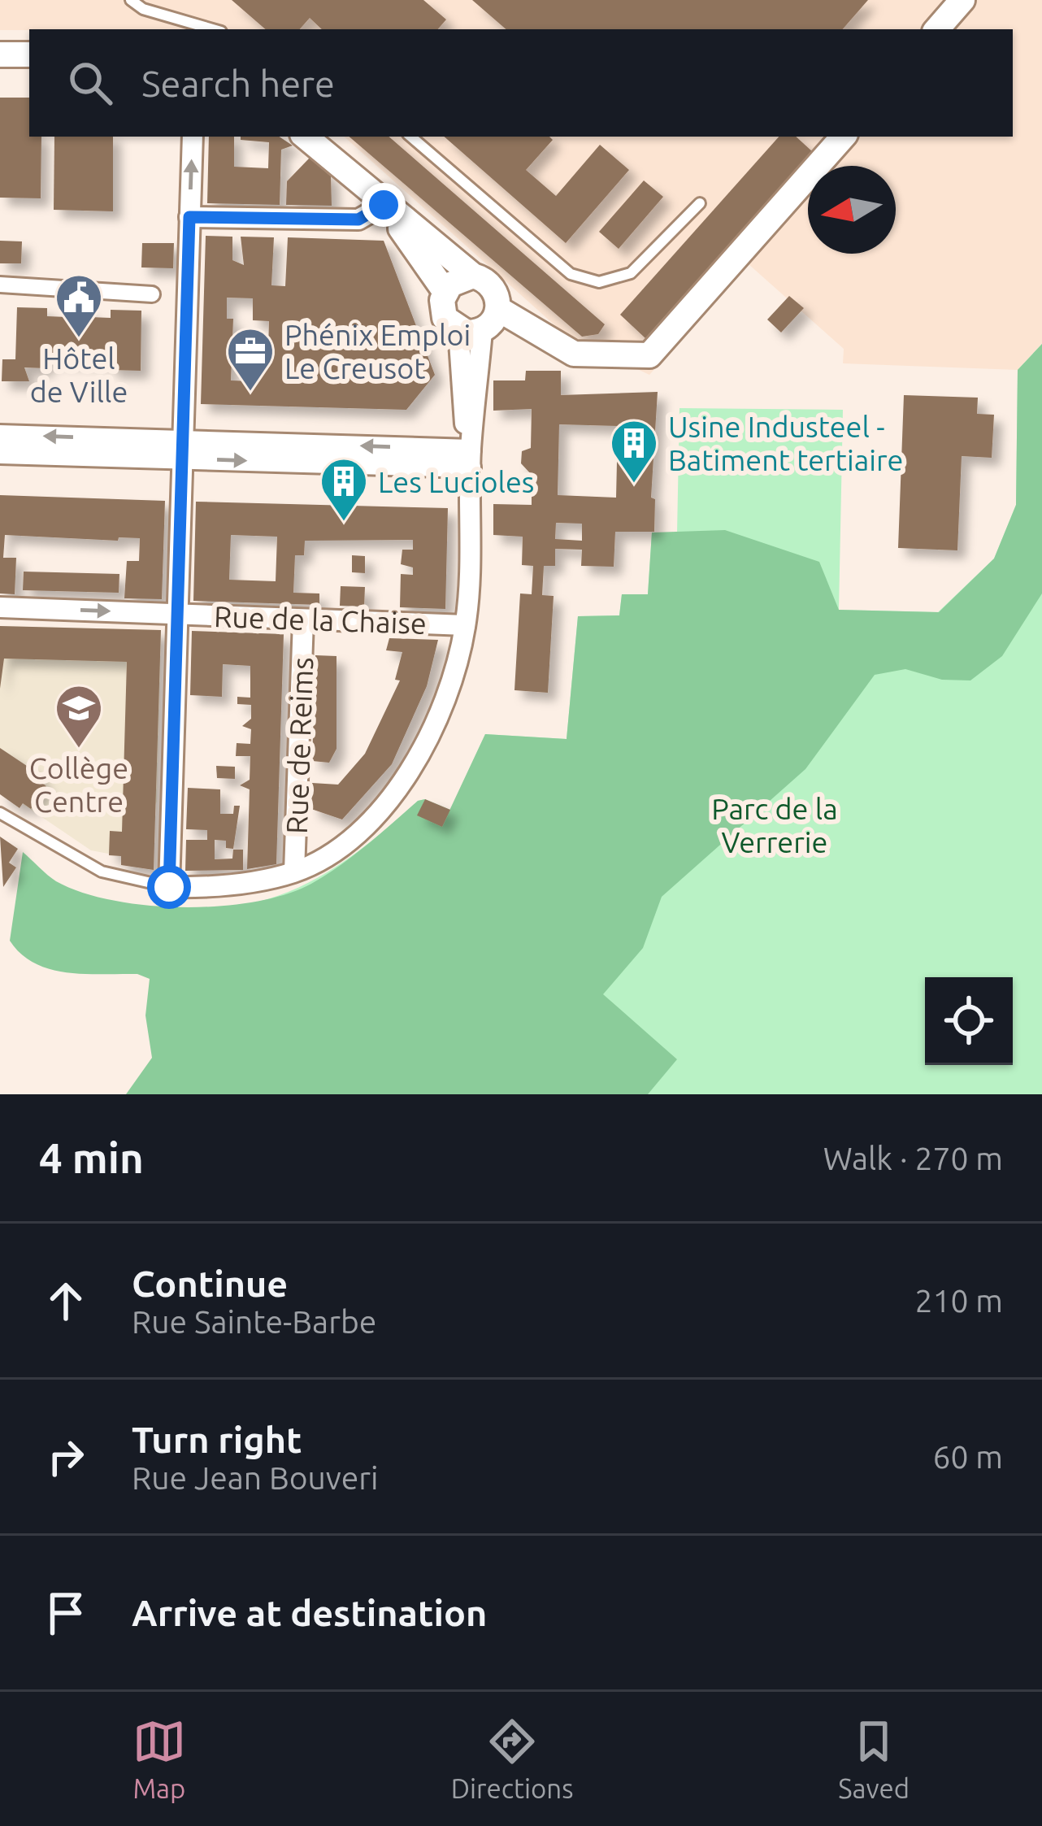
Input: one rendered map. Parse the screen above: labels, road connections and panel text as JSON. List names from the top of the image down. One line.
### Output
{"streets":{"street":["Rue de la Chaise","Rue de Reims"]},"crossings":[["Rue de la Chaise","Rue de Reims"]],"parks":["Parc de la Verrerie"],"places":{"public building":["Hôtel de Ville"],"office":["Phénix Emploi Le Creusot"],"building":["Usine Industeel - Batiment tertiaire","Les Lucioles"],"school or university":["Collège Centre"]},"north":"left","page":{"search":"Search here","heading":["4 min","Walk · 270 m"],"list":[["Continue","Rue Sainte-Barbe","210 m"],["Turn right","Rue Jean Bouveri","60 m"],"Arrive at destination"],"nav":["Map","Directions","Saved"]}}
